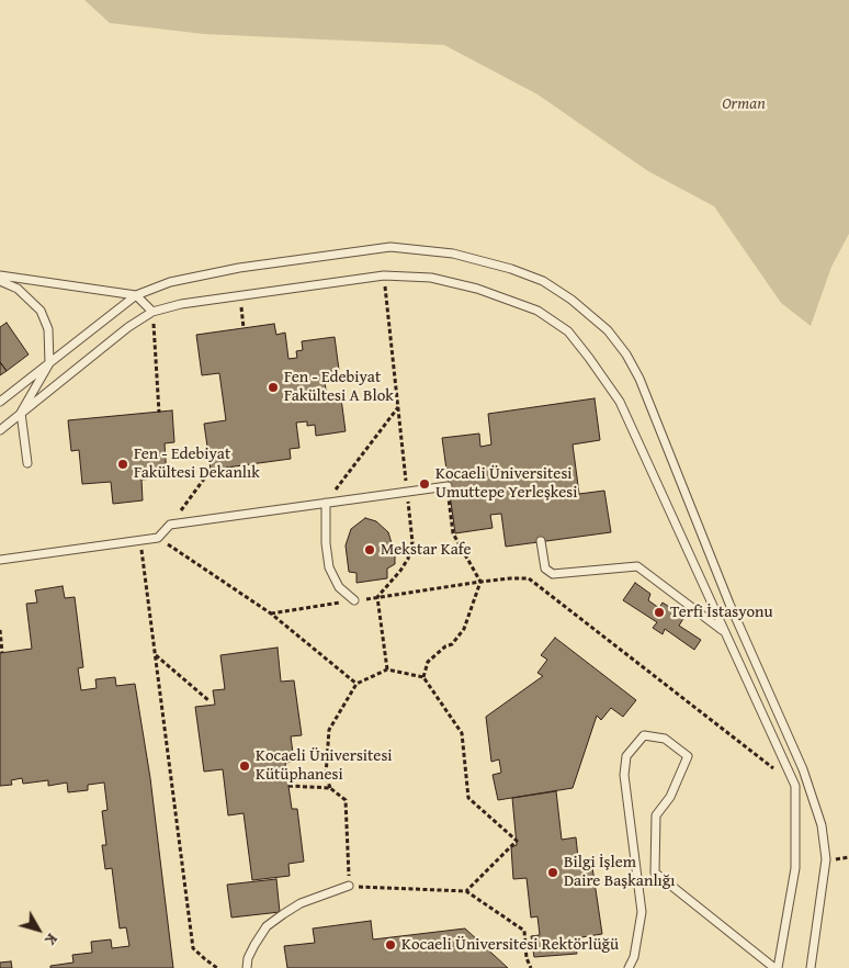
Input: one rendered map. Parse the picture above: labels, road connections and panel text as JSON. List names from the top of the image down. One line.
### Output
{"parks":["Orman"],"places":["Fen - Edebiyat Fakültesi A Blok","Fen - Edebiyat Fakültesi Dekanlık","Kocaeli Üniversitesi Umuttepe Yerleşkesi","Mekstar Kafe","Terfi İstasyonu","Kocaeli Üniversitesi Kütüphanesi","Bilgi İşlem Daire Başkanlığı","Kocaeli Üniversitesi Rektörlüğü"],"north":"bottom right"}
